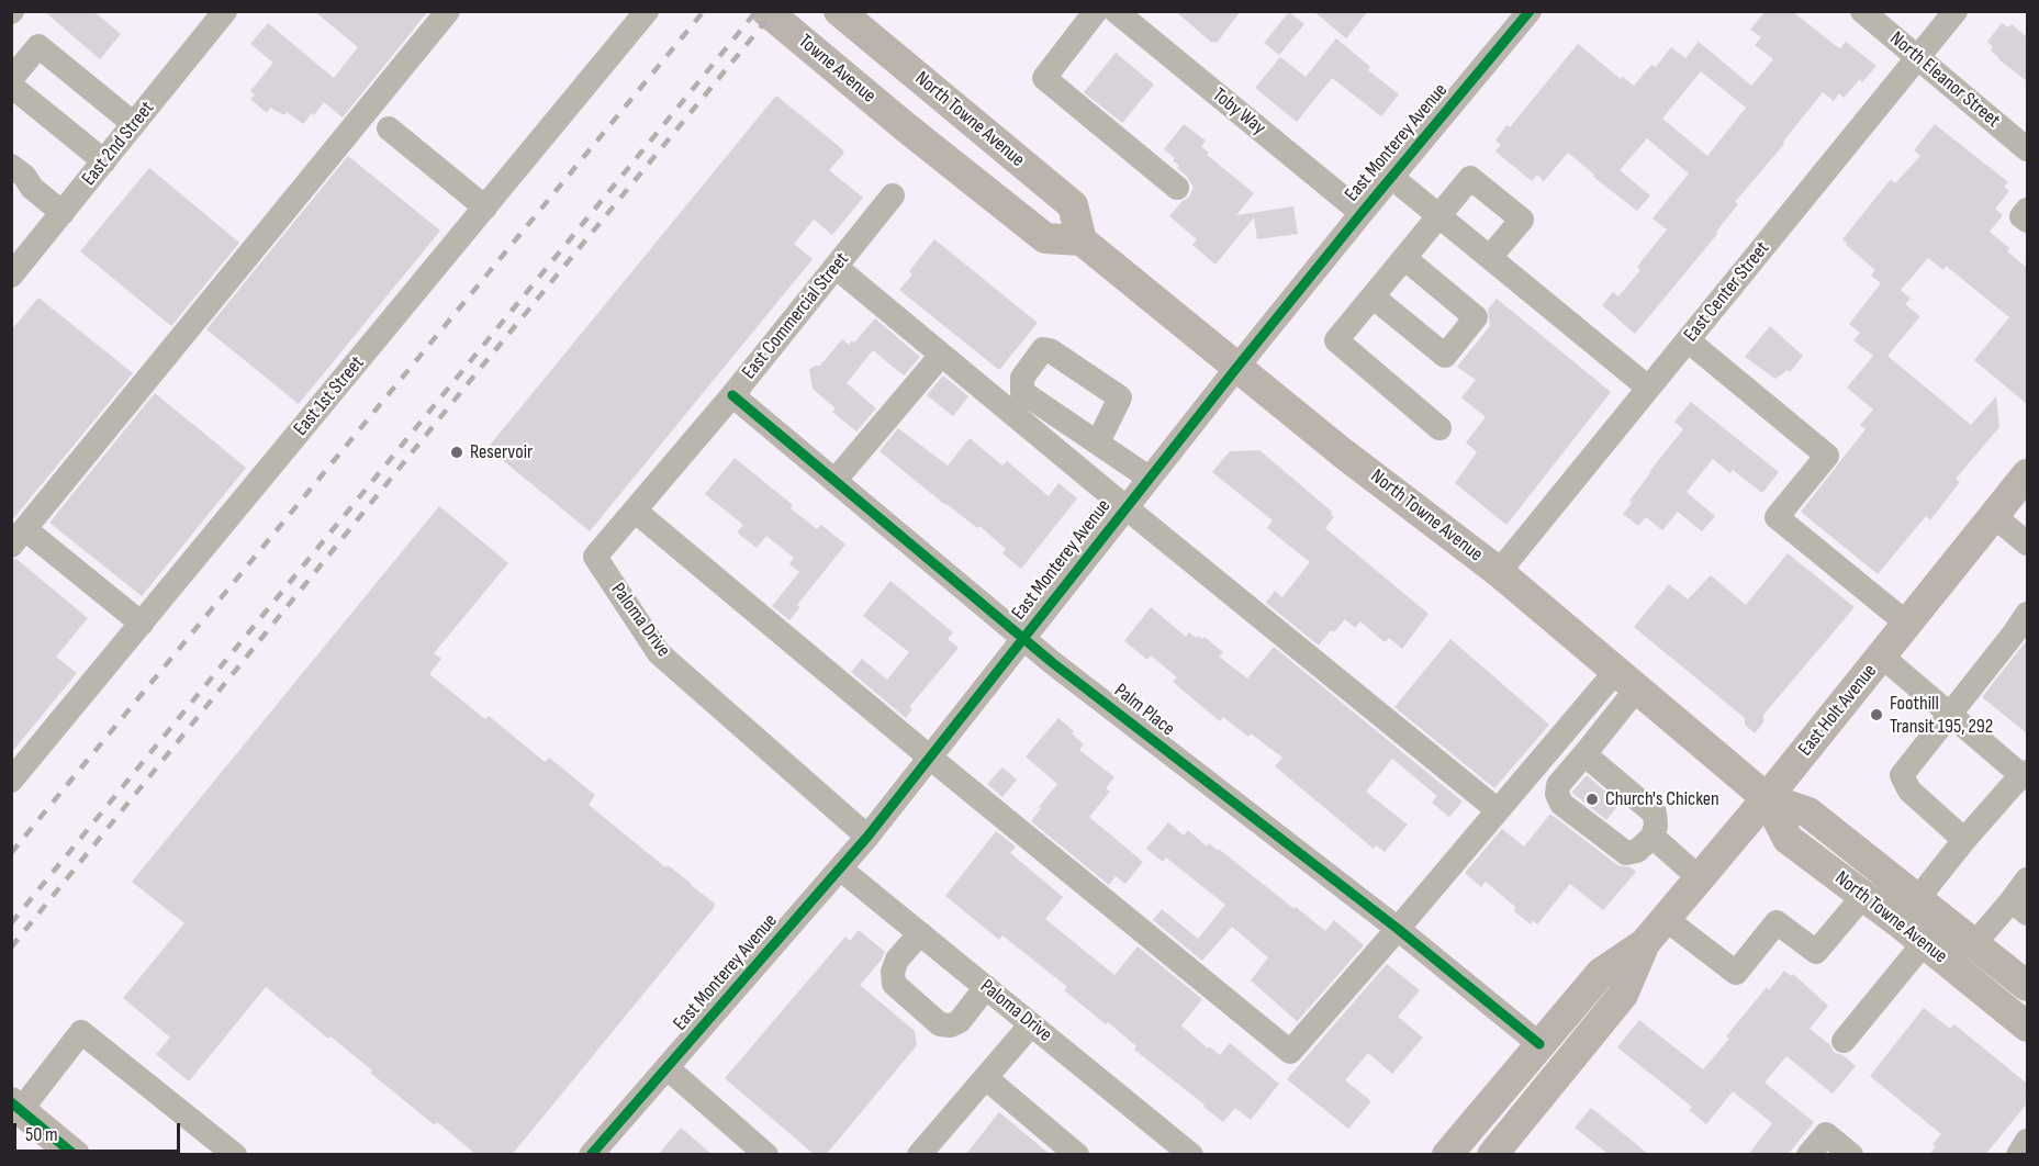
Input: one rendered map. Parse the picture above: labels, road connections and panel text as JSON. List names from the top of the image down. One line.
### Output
{"streets":{"main road":["Towne Avenue","North Towne Avenue","East Holt Avenue"],"street":["North Eleanor Street","Toby Way","East Monterey Avenue","East 2nd Street","East Center Street","East Commercial Street","East 1st Street","Paloma Drive","Palm Place"]},"crossings":[["Towne Avenue","North Towne Avenue"],["North Eleanor Street","East Center Street"],["Toby Way","East Monterey Avenue"],["North Towne Avenue","East Monterey Avenue"],["North Towne Avenue","East Center Street"],["North Towne Avenue","East Holt Avenue"],["East Monterey Avenue","Paloma Drive"],["East Monterey Avenue","Palm Place"],["East Commercial Street","Paloma Drive"],["East Commercial Street","Palm Place"],["Palm Place","East Holt Avenue"]],"places":["Reservoir","Foothill Transit 195, 292","Church's Chicken"],"scale_bar":"50 m"}
